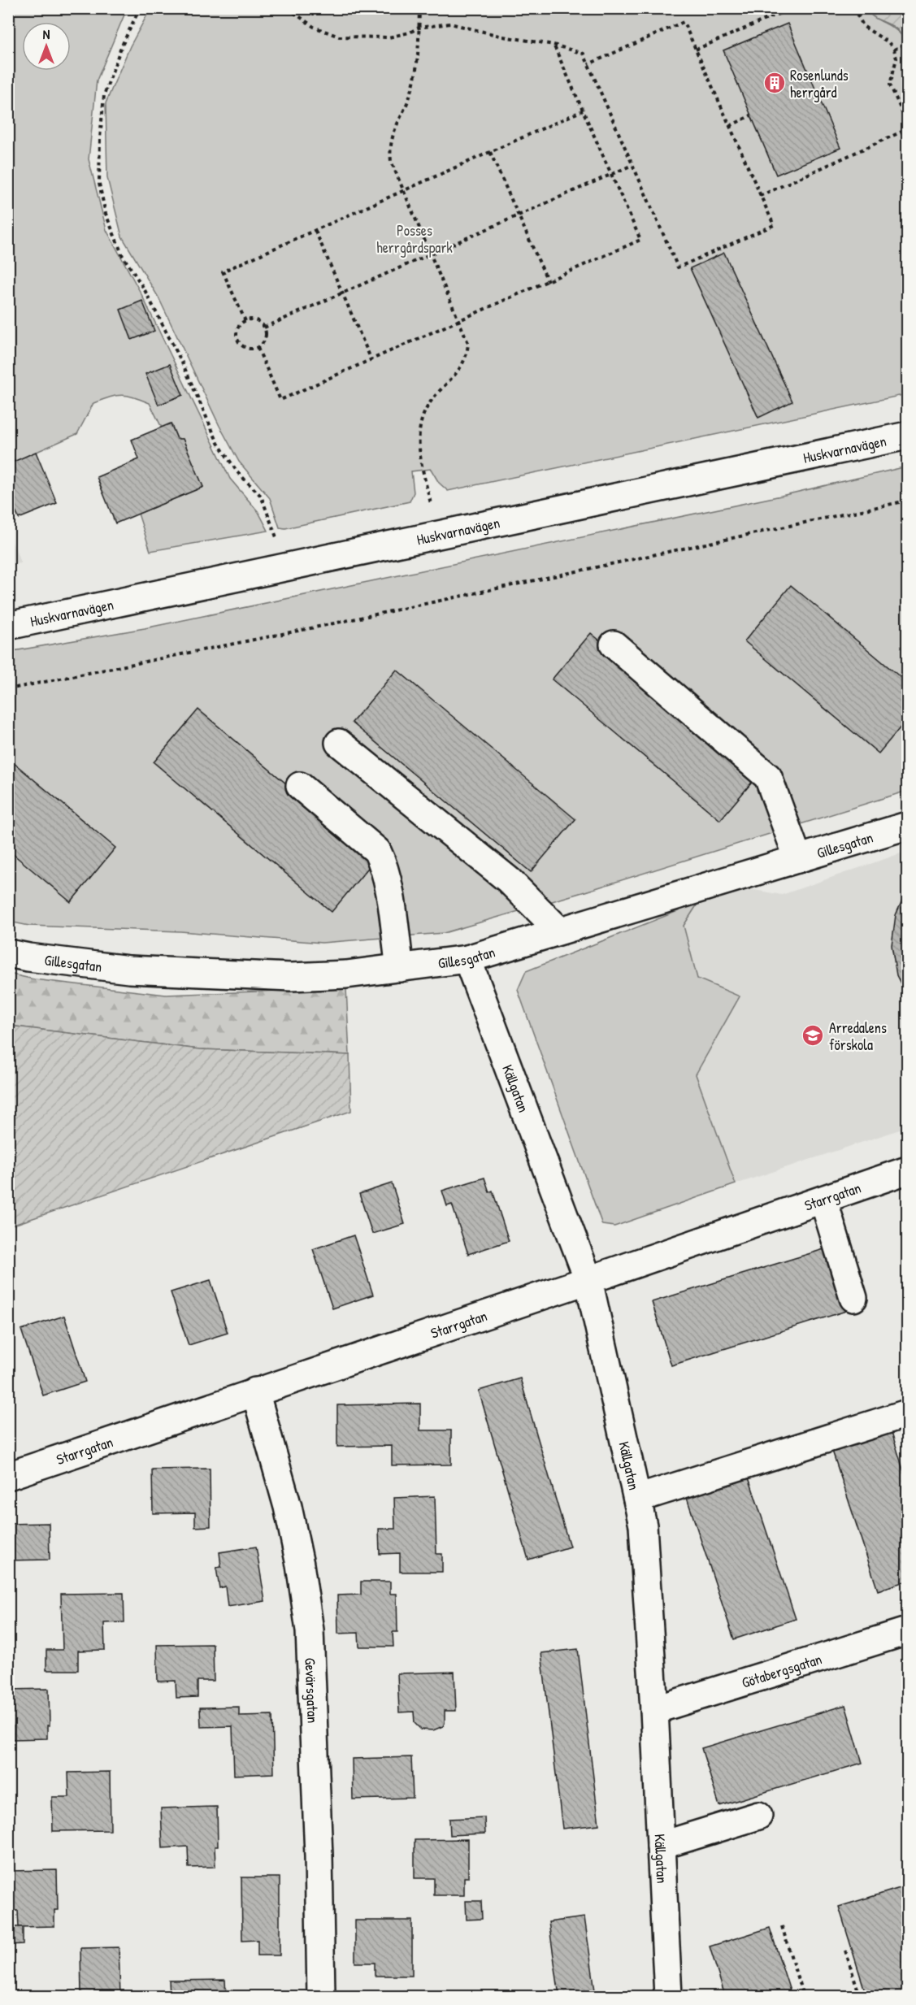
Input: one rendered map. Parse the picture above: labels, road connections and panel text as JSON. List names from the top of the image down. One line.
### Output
{"streets":{"street":["Huskvarnavägen","Gillesgatan","Källgatan","Starrgatan","Götabergsgatan","Gevärsgatan"]},"crossings":[["Gillesgatan","Källgatan"],["Källgatan","Starrgatan"],["Källgatan","Götabergsgatan"],["Starrgatan","Gevärsgatan"]],"parks":["Posses herrgårdspark"],"places":{"building":["Rosenlunds herrgård"],"school or university":["Arredalens förskola"]},"north":"top"}
